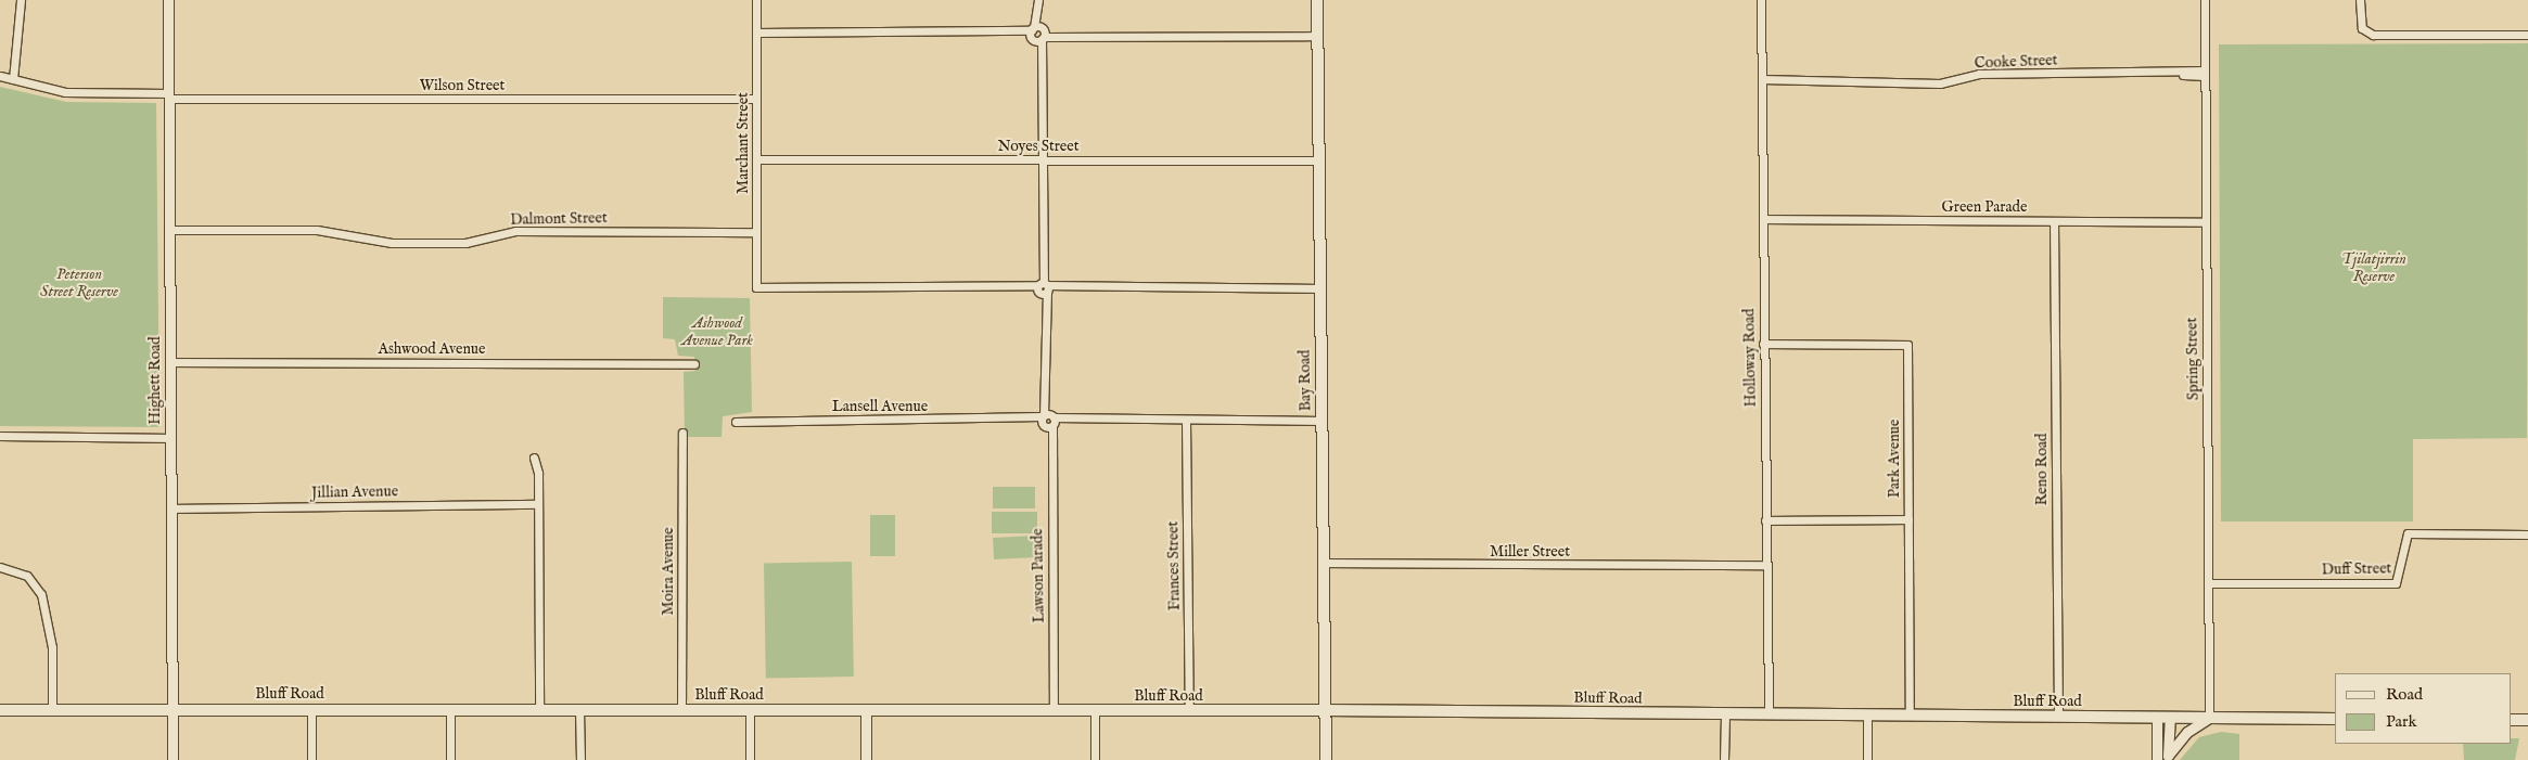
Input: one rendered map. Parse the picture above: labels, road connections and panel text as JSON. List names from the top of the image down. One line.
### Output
{"streets":{"main road":["Bay Road","Bluff Road"],"street":["Cooke Street","Wilson Street","Marchant Street","Noyes Street","Green Parade","Dalmont Street","Ashwood Avenue","Holloway Road","Spring Street","Highett Road","Lansell Avenue","Park Avenue","Reno Road","Jillian Avenue","Miller Street","Frances Street","Duff Street","Moira Avenue","Lawson Parade"]},"crossings":[["Cooke Street","Holloway Road"],["Cooke Street","Spring Street"],["Wilson Street","Marchant Street"],["Wilson Street","Highett Road"],["Marchant Street","Noyes Street"],["Marchant Street","Dalmont Street"],["Marchant Street","Lawson Parade"],["Noyes Street","Bay Road"],["Noyes Street","Lawson Parade"],["Green Parade","Holloway Road"],["Green Parade","Spring Street"],["Green Parade","Reno Road"],["Dalmont Street","Highett Road"],["Ashwood Avenue","Highett Road"],["Holloway Road","Park Avenue"],["Holloway Road","Miller Street"],["Holloway Road","Bluff Road"],["Spring Street","Duff Street"],["Spring Street","Bluff Road"],["Highett Road","Jillian Avenue"],["Highett Road","Bluff Road"],["Bay Road","Lansell Avenue"],["Bay Road","Miller Street"],["Bay Road","Bluff Road"],["Lansell Avenue","Frances Street"],["Lansell Avenue","Lawson Parade"],["Park Avenue","Bluff Road"],["Reno Road","Bluff Road"],["Frances Street","Bluff Road"],["Moira Avenue","Bluff Road"],["Lawson Parade","Bluff Road"]],"parks":["Tjilatjirrin Reserve","Peterson Street Reserve","Ashwood Avenue Park"],"legend":["Road","Park"]}
